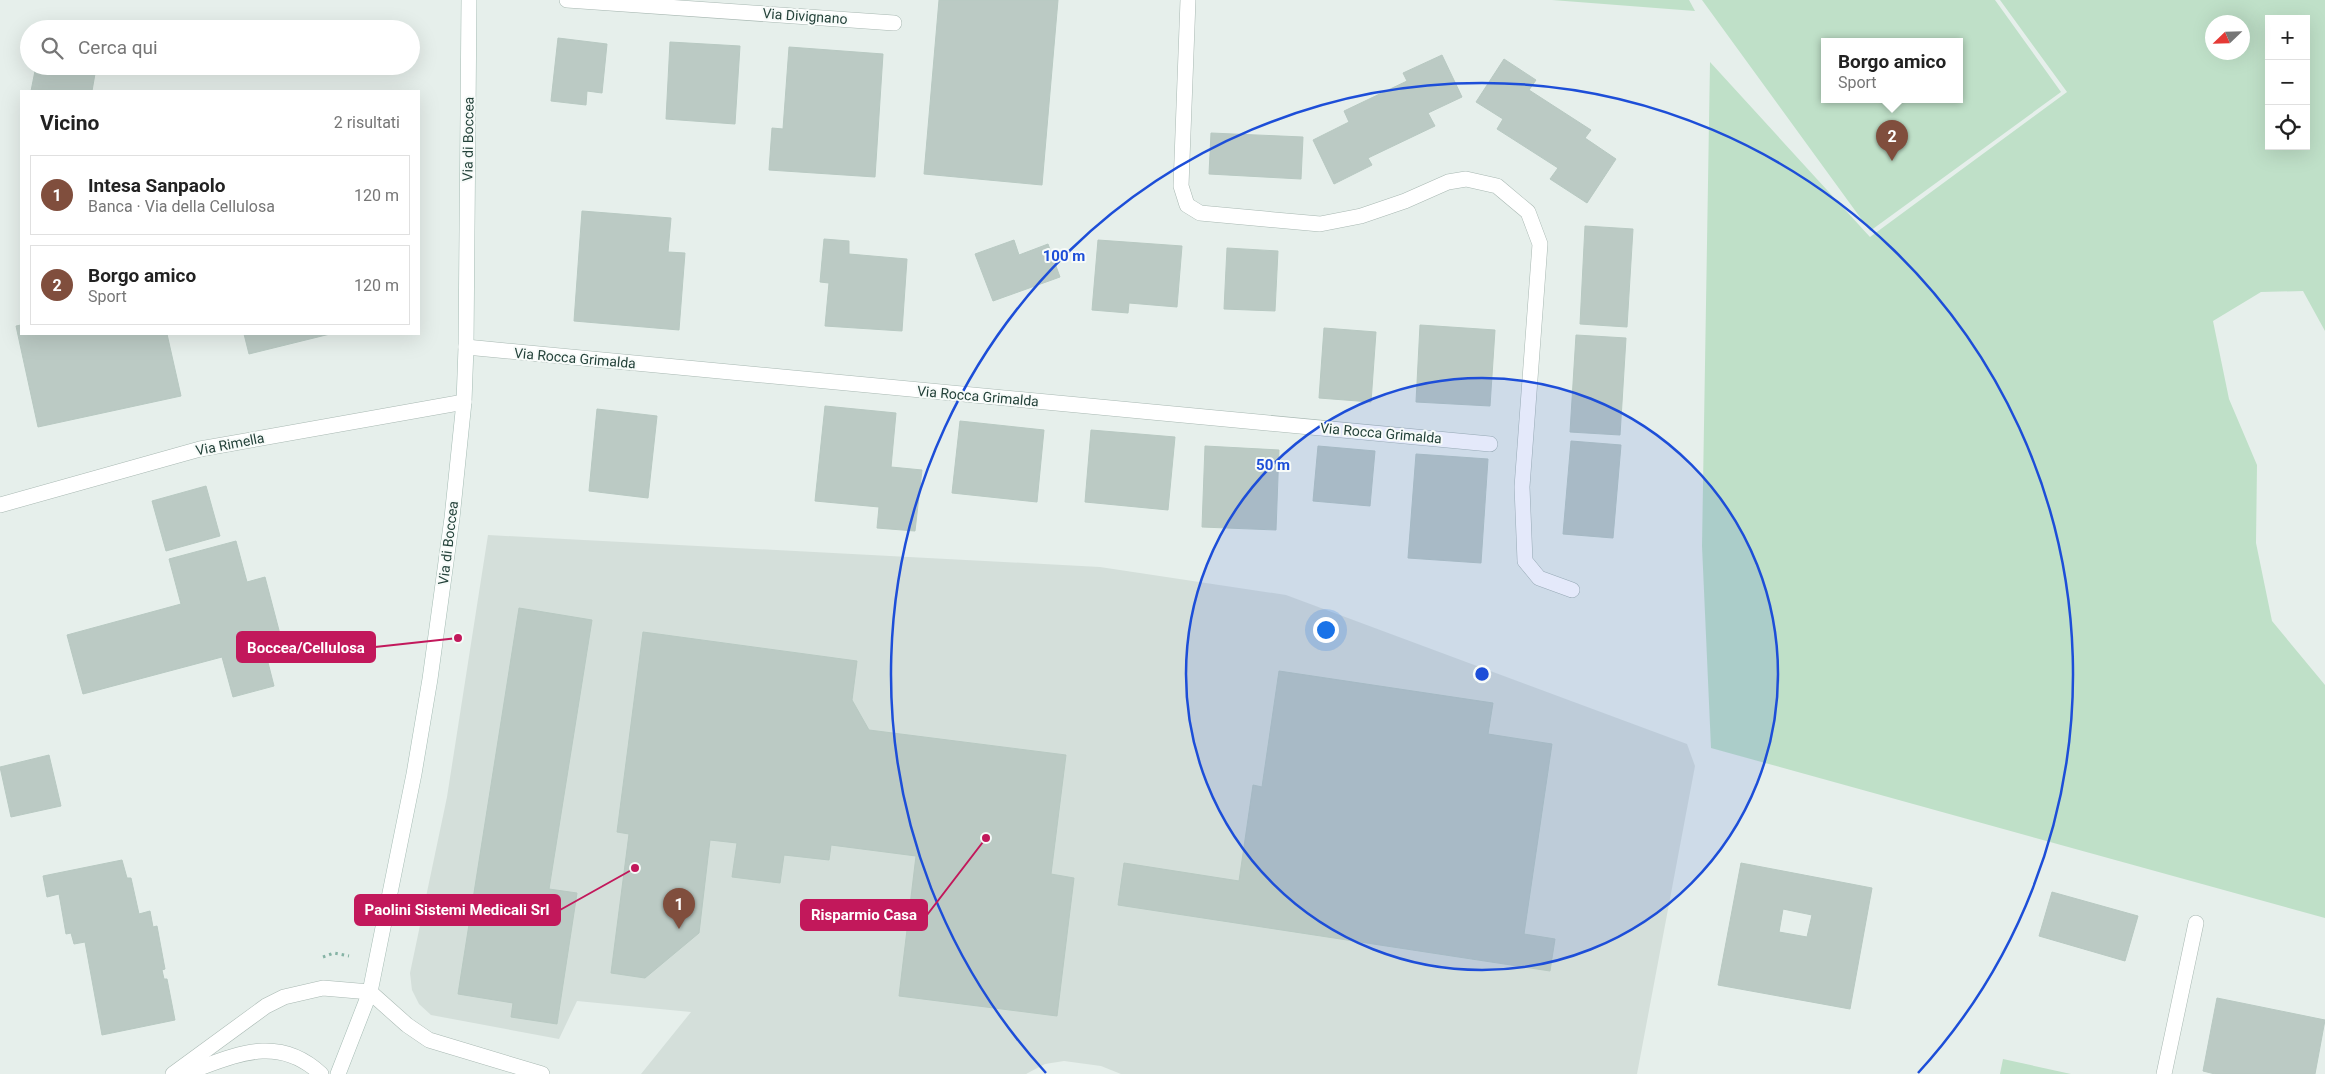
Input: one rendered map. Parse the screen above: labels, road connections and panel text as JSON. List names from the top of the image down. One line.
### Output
{"streets":{"street":["Via Divignano","Via di Boccea","Via Rocca Grimalda","Via Rimella"]},"crossings":[["Via di Boccea","Via Rocca Grimalda"],["Via di Boccea","Via Rimella"]],"places":["Boccea/Cellulosa","Risparmio Casa","Paolini Sistemi Medicali Srl"],"north":"bottom left","page":{"map_buttons":["+","−"],"search":"Cerca qui","popup":["Borgo amico","Sport"],"heading":["Vicino","2 risultati"],"pins":["2","1"],"list":[{"mark":"1","name":"Intesa Sanpaolo","note":"Banca · Via della Cellulosa","value":"120 m"},{"mark":"2","name":"Borgo amico","note":"Sport","value":"120 m"}]},"rings":["100 m","50 m"]}
